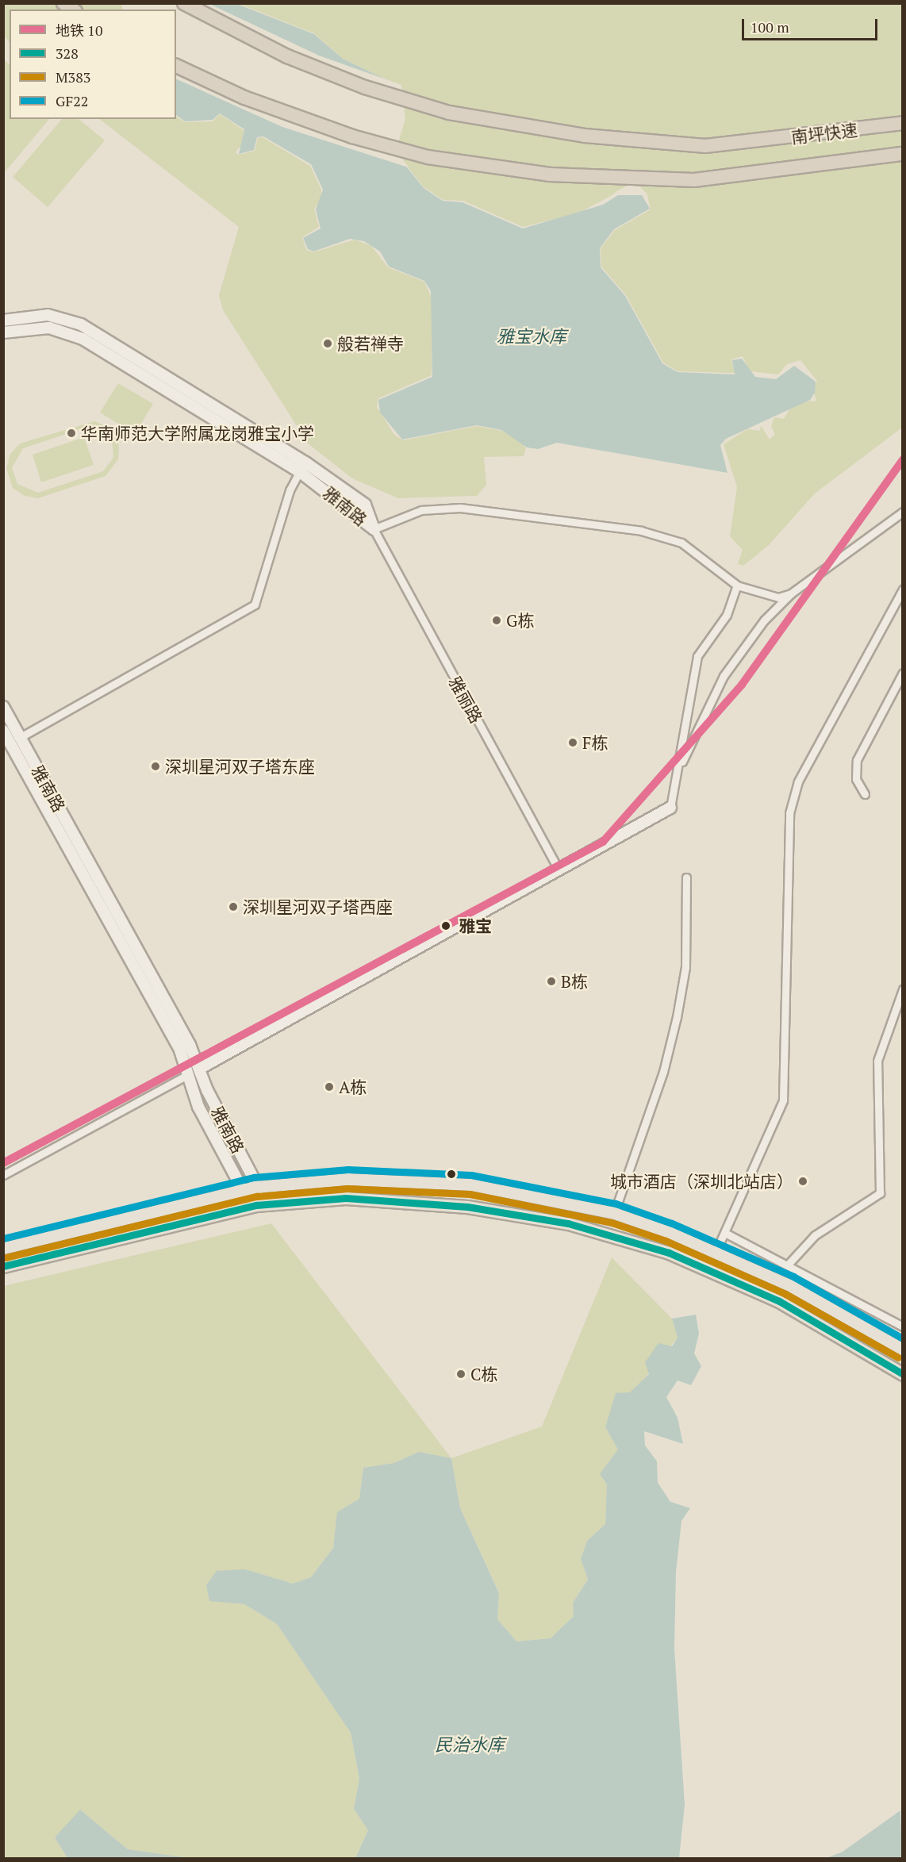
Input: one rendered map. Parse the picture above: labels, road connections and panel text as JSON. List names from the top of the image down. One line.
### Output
{"streets":{"highway":["南坪快速"],"street":["雅南路","雅丽路"]},"crossings":[["雅南路","雅丽路"]],"water":["雅宝水库","民治水库"],"places":["般若禅寺","华南师范大学附属龙岗雅宝小学","G栋","F栋","深圳星河双子塔东座","深圳星河双子塔西座","雅宝","B栋","A栋","城市酒店（深圳北站店）","C栋"],"lines":["metro line 10","transit line GF22","transit line M383","transit line 328"],"legend":["地铁 10","328","M383","GF22"],"scale_bar":"100 m"}
